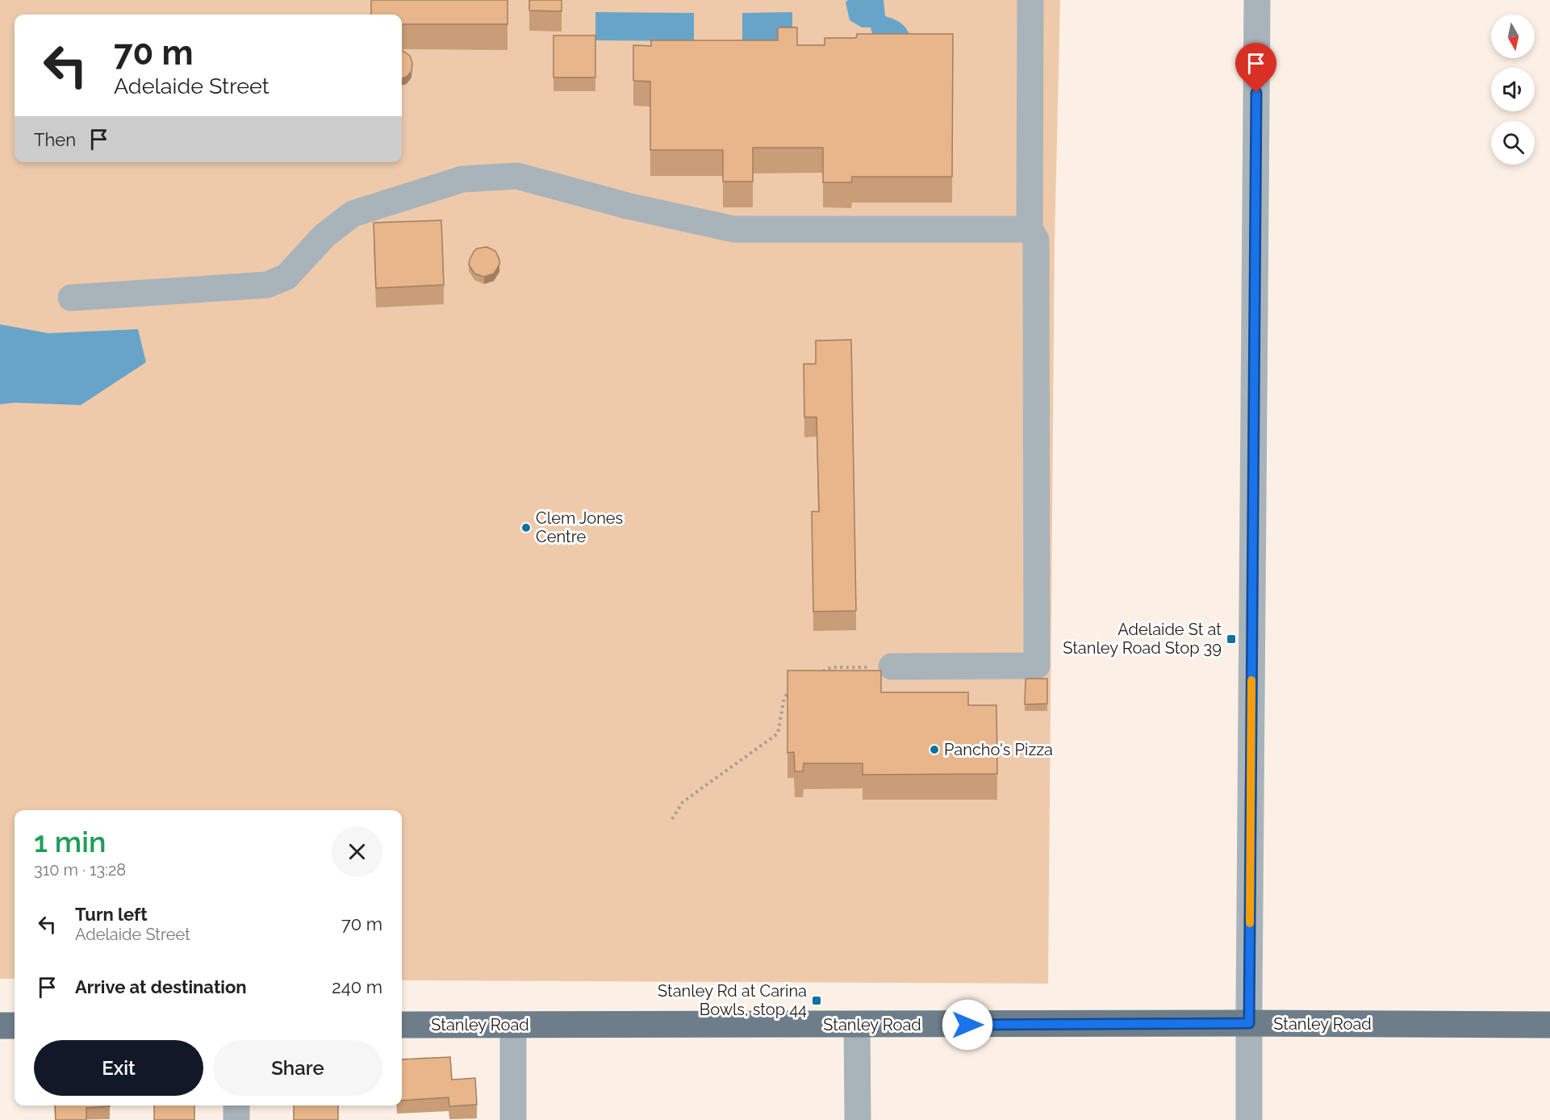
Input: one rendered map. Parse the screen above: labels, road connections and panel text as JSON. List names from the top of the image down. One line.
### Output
{"streets":{"main road":["Stanley Road"]},"places":{"other":["Clem Jones Centre","Pancho's Pizza"],"transit":["Adelaide St at Stanley Road Stop 39","Stanley Rd at Carina Bowls, stop 44"]},"north":"bottom","page":{"turn":["70 m","Adelaide Street"],"then":"Then","heading":["1 min","310 m · 13:28"],"list":[{"name":"Turn left","note":"Adelaide Street","value":"70 m"},{"name":"Arrive at destination","value":"240 m"}],"buttons":["Exit","Share"]}}
